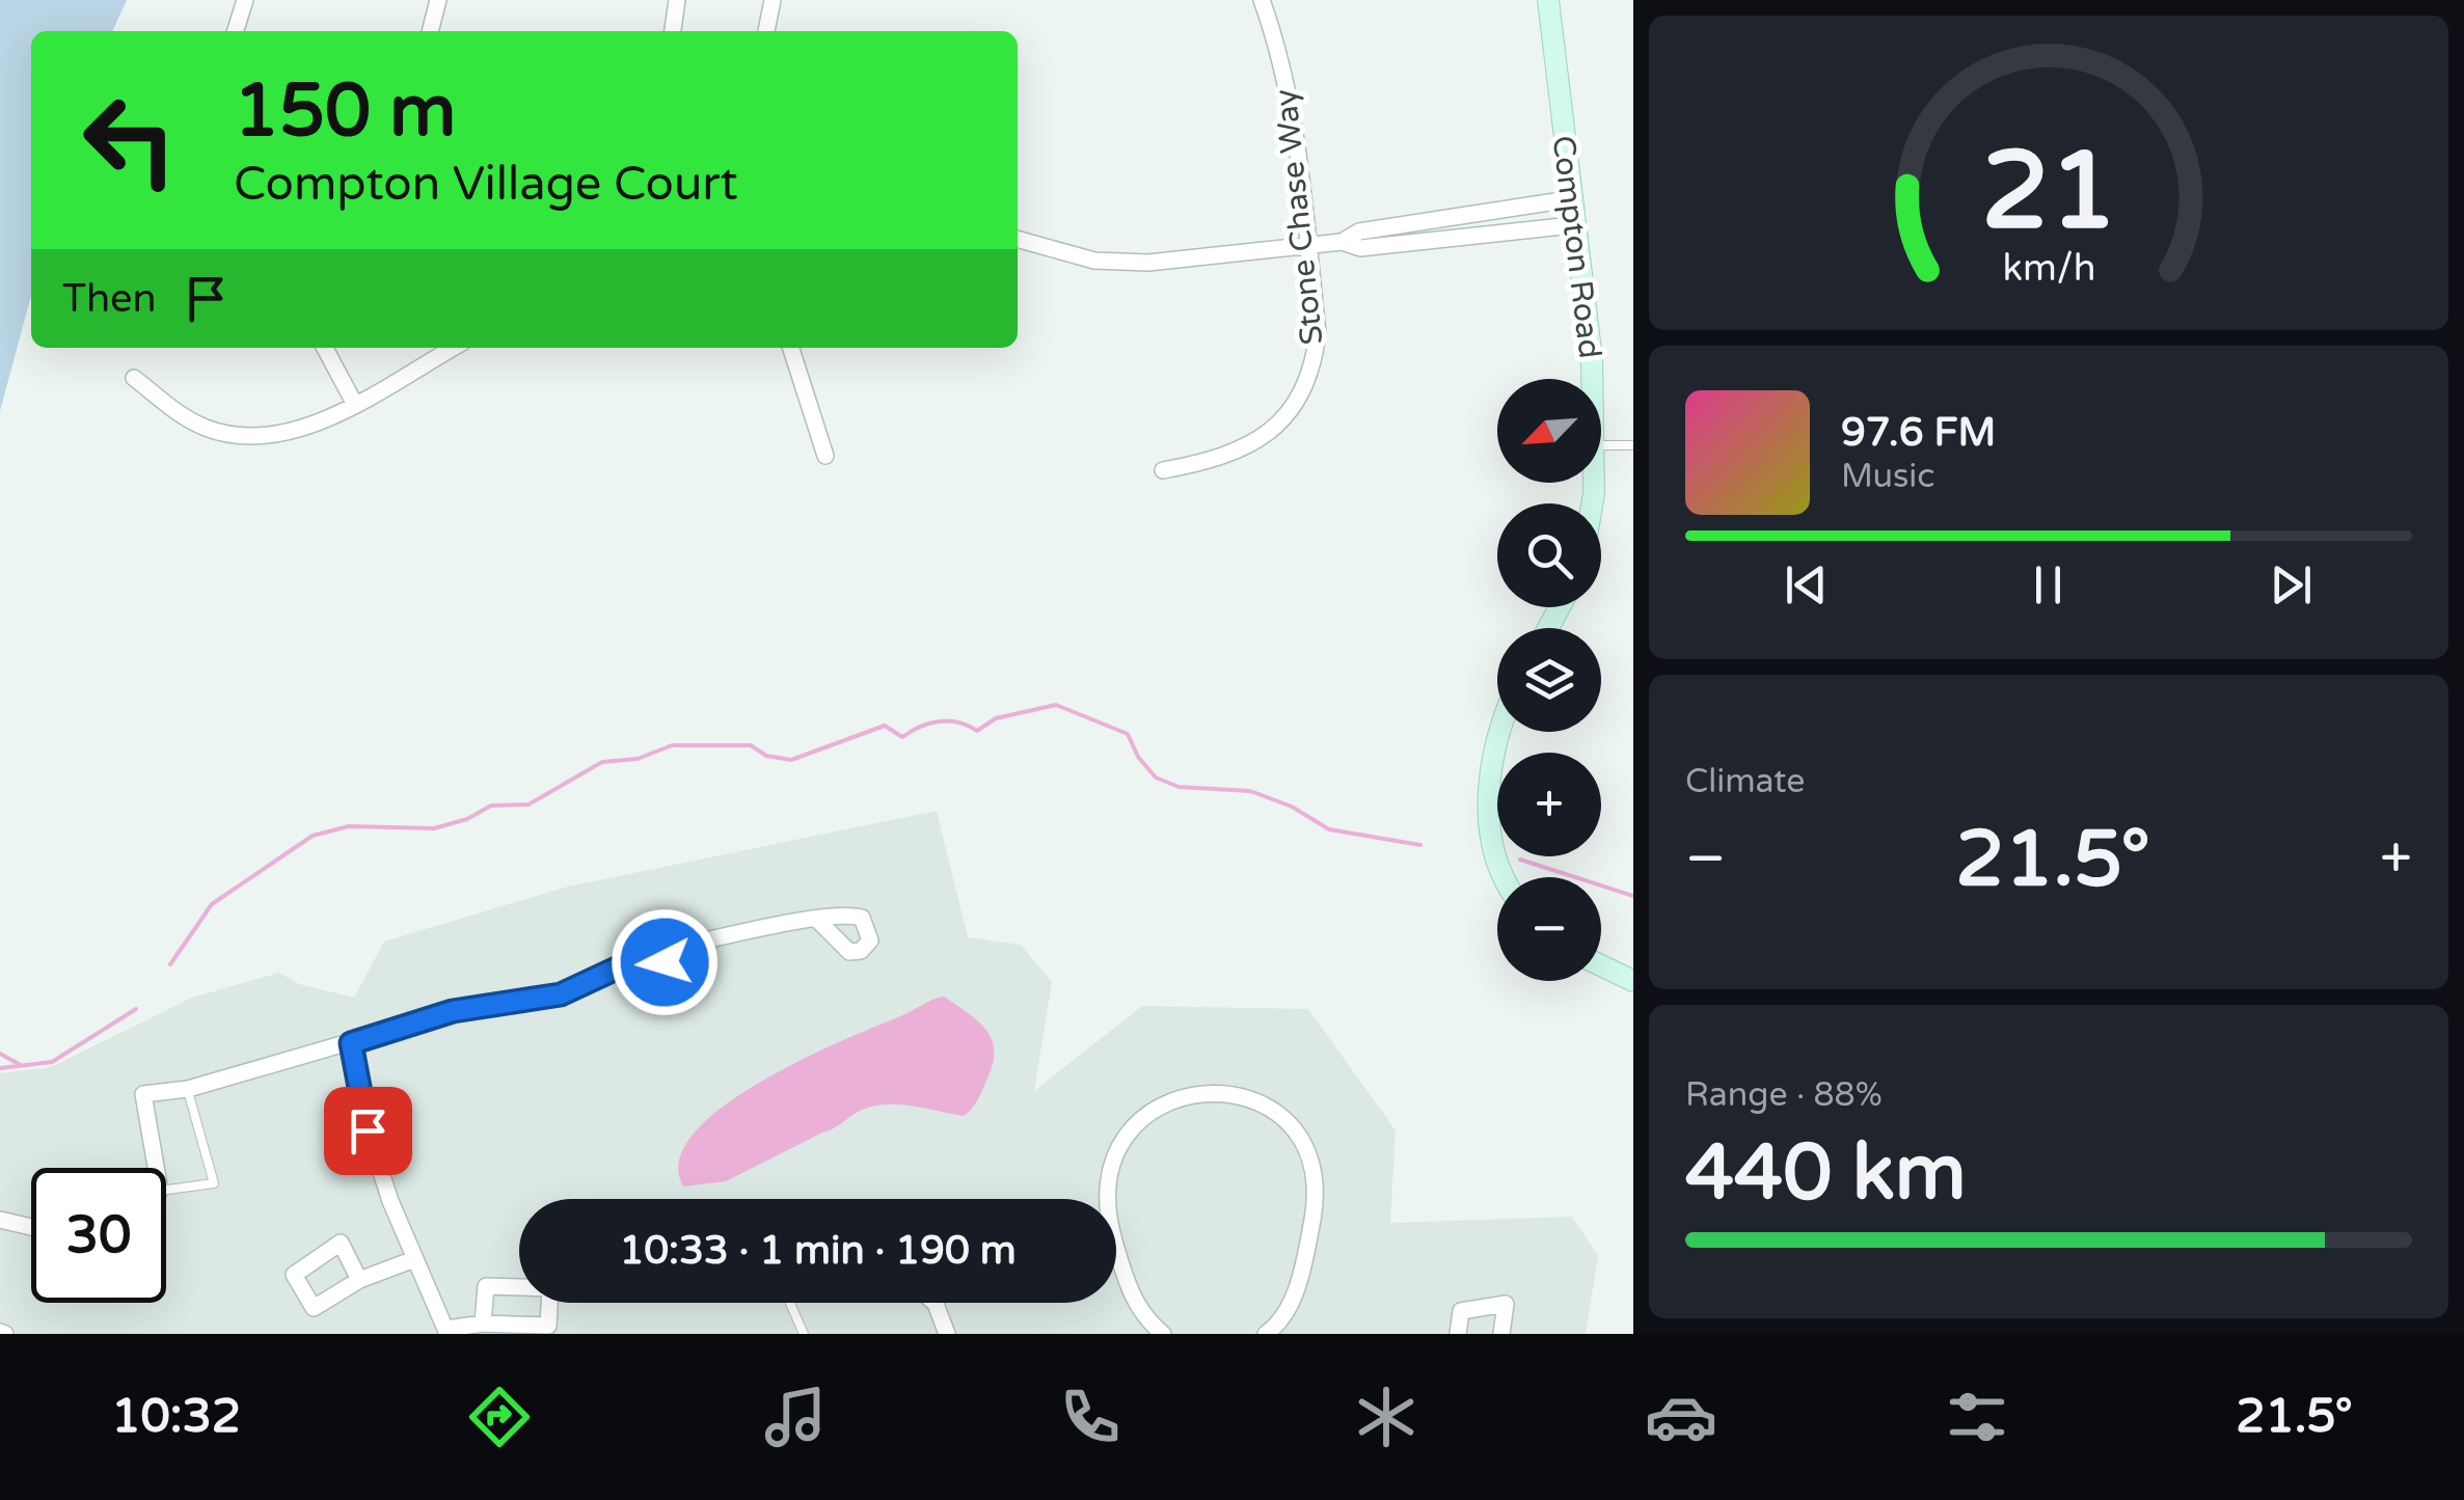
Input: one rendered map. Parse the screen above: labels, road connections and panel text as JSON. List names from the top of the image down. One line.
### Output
{"streets":{"main road":["Compton Road"],"street":["Stone Chase Way"]},"north":"bottom left","page":{"turn":["150 m","Compton Village Court"],"then":"Then","map_buttons":["+","−"],"song":["97.6 FM","Music"],"tile":["Climate",["Range · 88%","440 km"]],"heat":["−","21.5°","+"],"limit":"30","trip":"10:33 · 1 min · 190 m","tabs":["10:32","21.5°"],"gauge":["21","km/h"]}}
